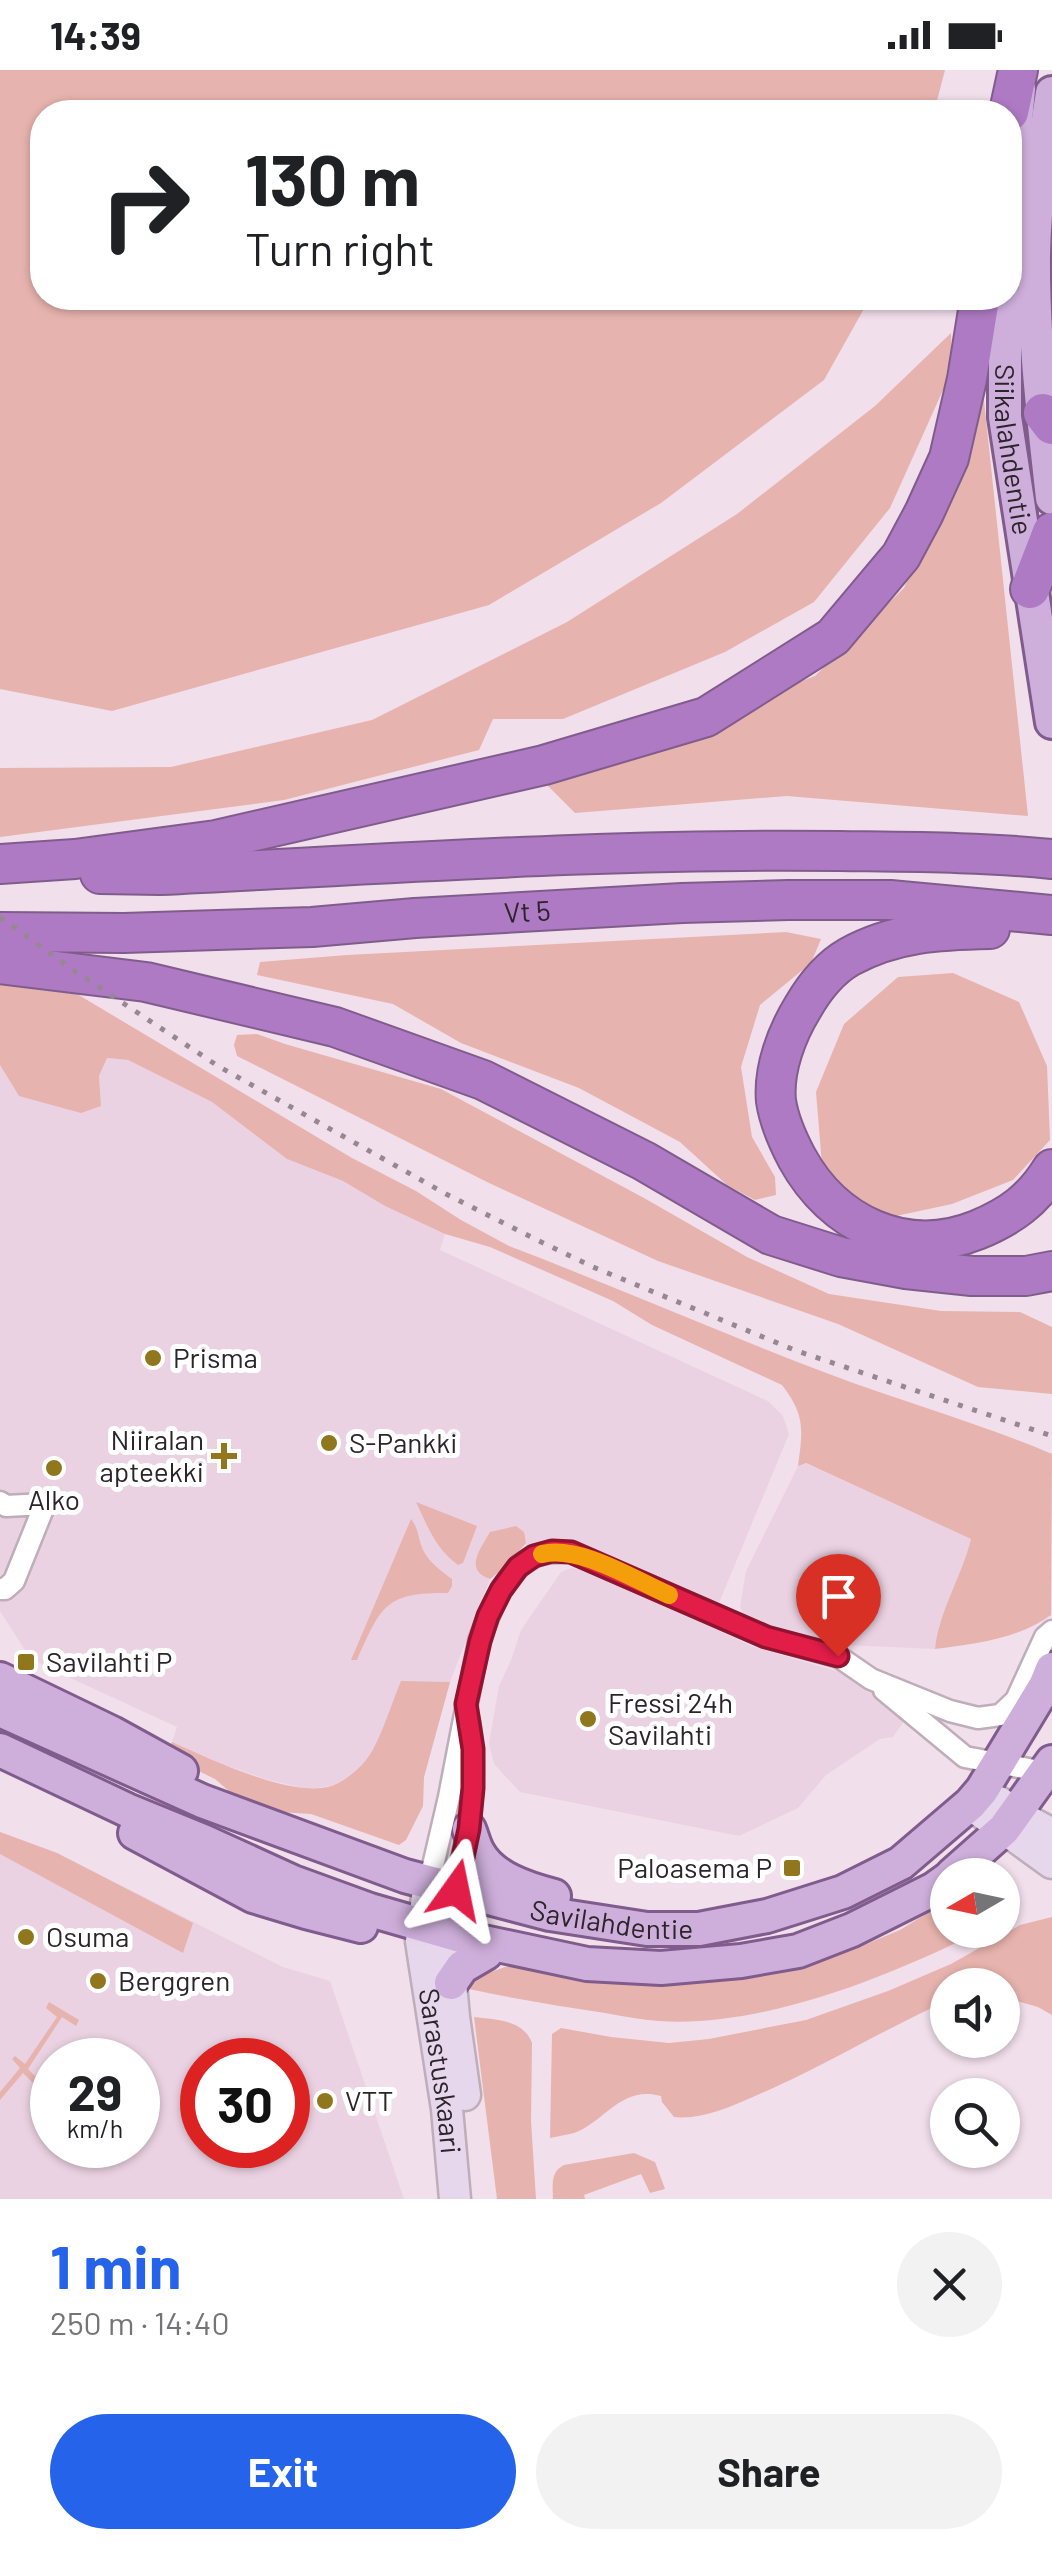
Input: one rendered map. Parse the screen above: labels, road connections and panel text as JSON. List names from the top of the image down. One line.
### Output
{"streets":{"highway":["Vt 5"],"main road":["Siikalahdentie","Savilahdentie"],"street":["Sarastuskaari"]},"crossings":[["Savilahdentie","Sarastuskaari"]],"places":{"other":["Prisma","S-Pankki","Alko","Fressi 24h Savilahti","Osuma","Berggren","VTT"],"health":["Niiralan apteekki"],"transit":["Savilahti P","Paloasema P"]},"north":"left","page":{"status":"14:39","turn":["130 m","Turn right"],"speed":"29 km/h","limit":"30","heading":["1 min","250 m · 14:40"],"buttons":["Exit","Share"]}}
